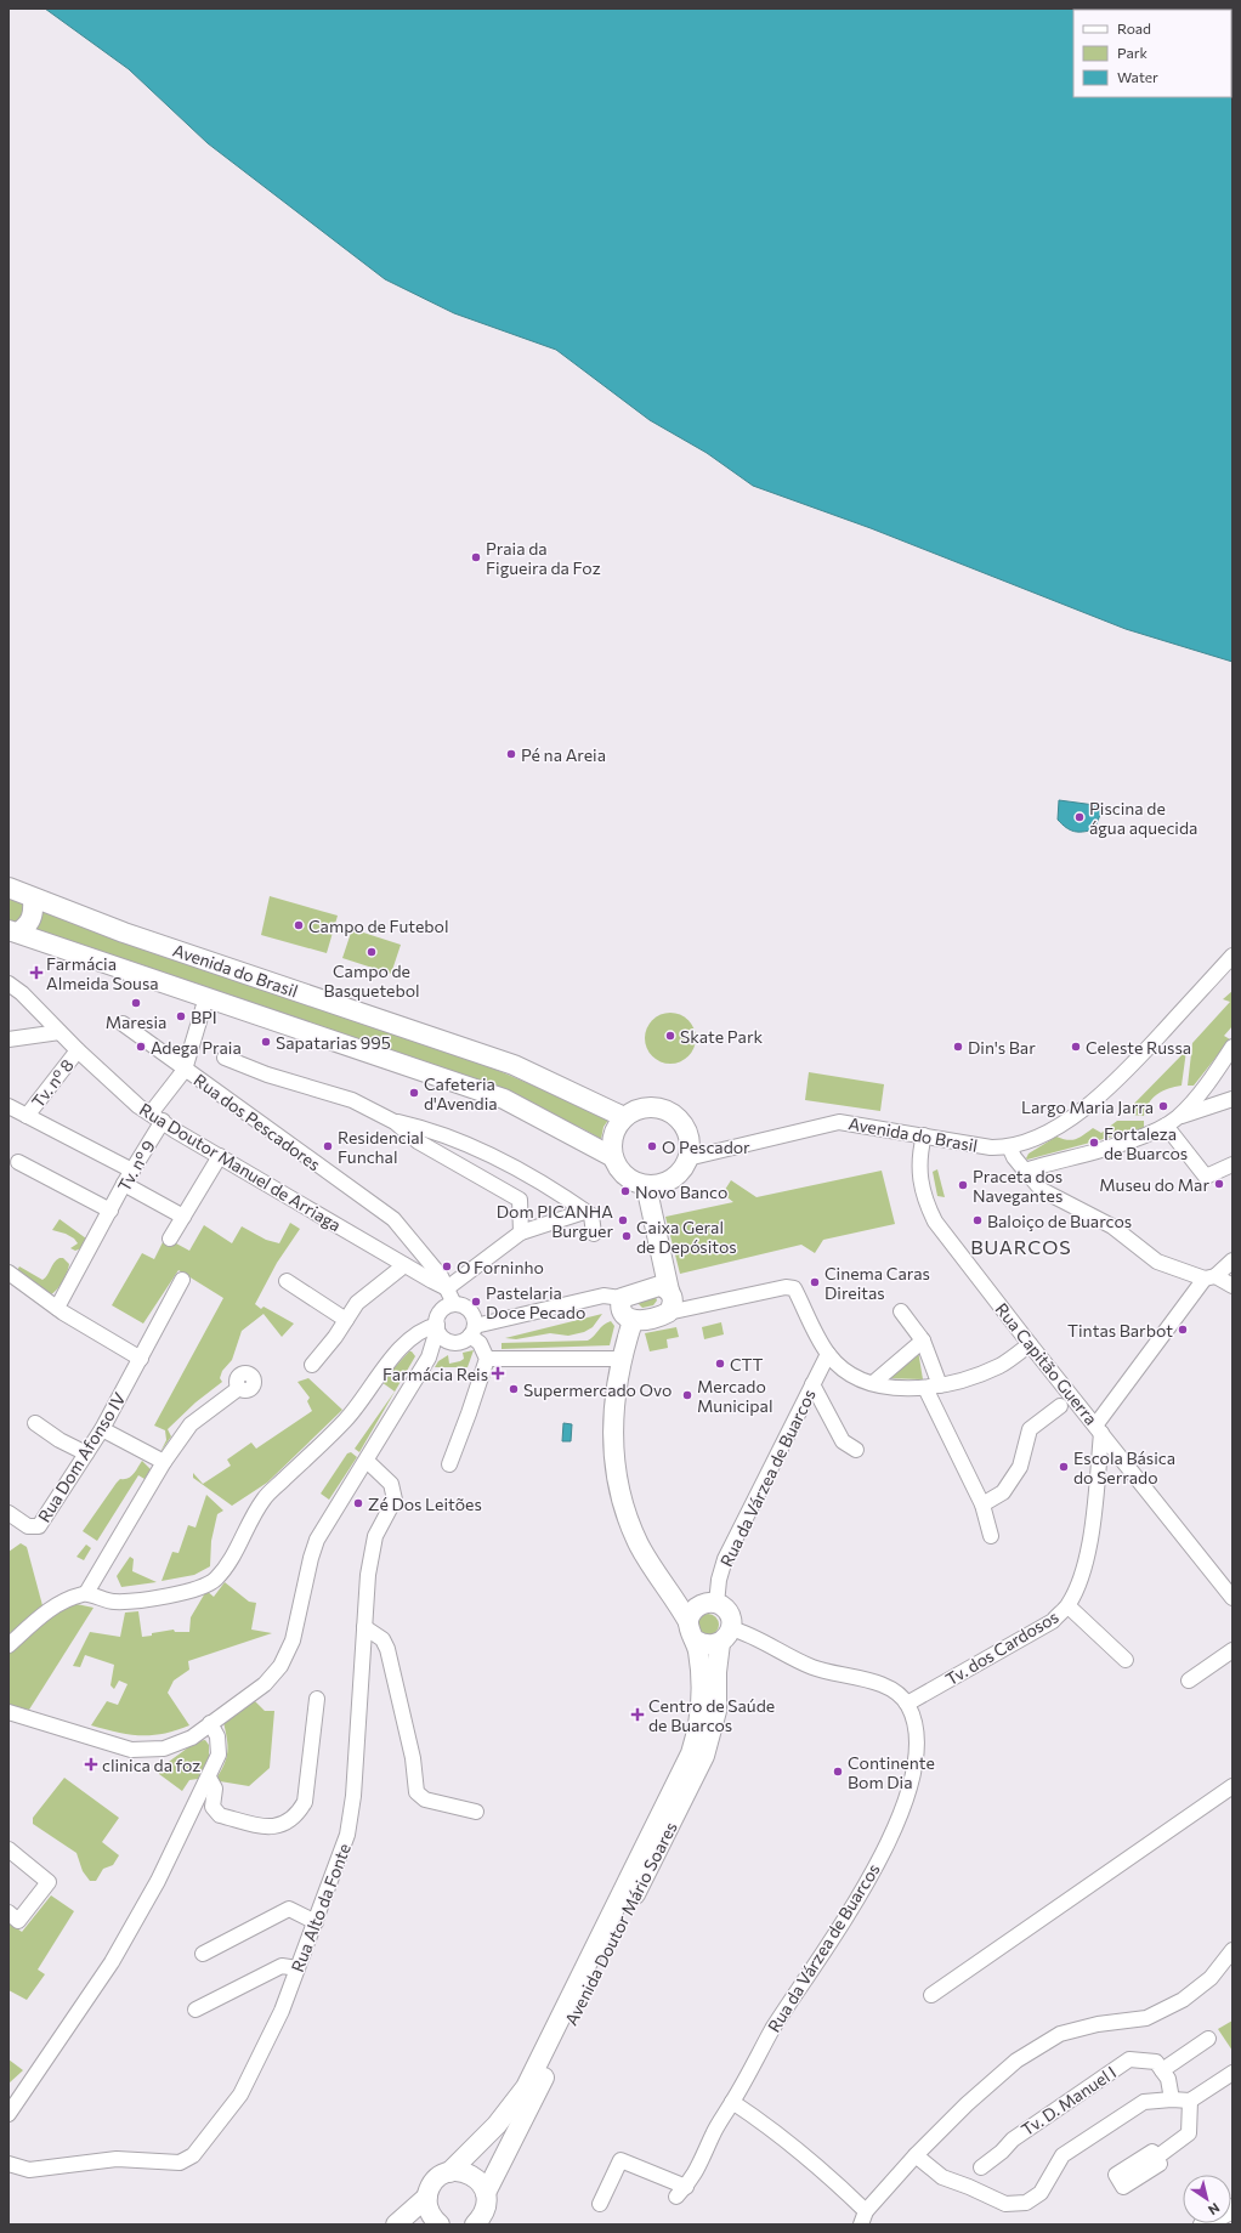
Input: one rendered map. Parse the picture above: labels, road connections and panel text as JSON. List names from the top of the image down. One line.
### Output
{"streets":{"main road":["Avenida do Brasil","Avenida Doutor Mário Soares"],"street":["Tv. nº 8","Rua dos Pescadores","Tv. nº 9","Rua Doutor Manuel de Arriaga","Rua Capitão Guerra","Rua Dom Afonso IV","Rua da Várzea de Buarcos","Tv. dos Cardosos","Rua Alto da Fonte","Tv. D. Manuel I"]},"crossings":[["Avenida do Brasil","Rua Capitão Guerra"],["Tv. nº 8","Rua Doutor Manuel de Arriaga"],["Rua dos Pescadores","Tv. nº 9"],["Rua dos Pescadores","Rua Doutor Manuel de Arriaga"],["Tv. nº 9","Rua Doutor Manuel de Arriaga"],["Rua Capitão Guerra","Tv. dos Cardosos"],["Rua da Várzea de Buarcos","Tv. dos Cardosos"],["Rua da Várzea de Buarcos","Avenida Doutor Mário Soares"]],"districts":["BUARCOS"],"places":{"other":["Praia da Figueira da Foz","Pé na Areia","Piscina de água aquecida","Campo de Futebol","Campo de Basquetebol","Maresia","BPI","Skate Park","Sapatarias 995","Adega Praia","Din's Bar","Celeste Russa","Cafeteria d'Avendia","Largo Maria Jarra","Fortaleza de Buarcos","Residencial Funchal","O Pescador","Museu do Mar","Praceta dos Navegantes","Novo Banco","Dom PICANHA Burguer","Baloiço de Buarcos","Caixa Geral de Depósitos","O Forninho","Cinema Caras Direitas","Pastelaria Doce Pecado","Tintas Barbot","CTT","Supermercado Ovo","Mercado Municipal","Escola Básica do Serrado","Zé Dos Leitões","Continente Bom Dia"],"health":["Farmácia Almeida Sousa","Farmácia Reis","Centro de Saúde de Buarcos","clinica da foz"]},"legend":["Road","Park","Water"],"north":"bottom right"}
